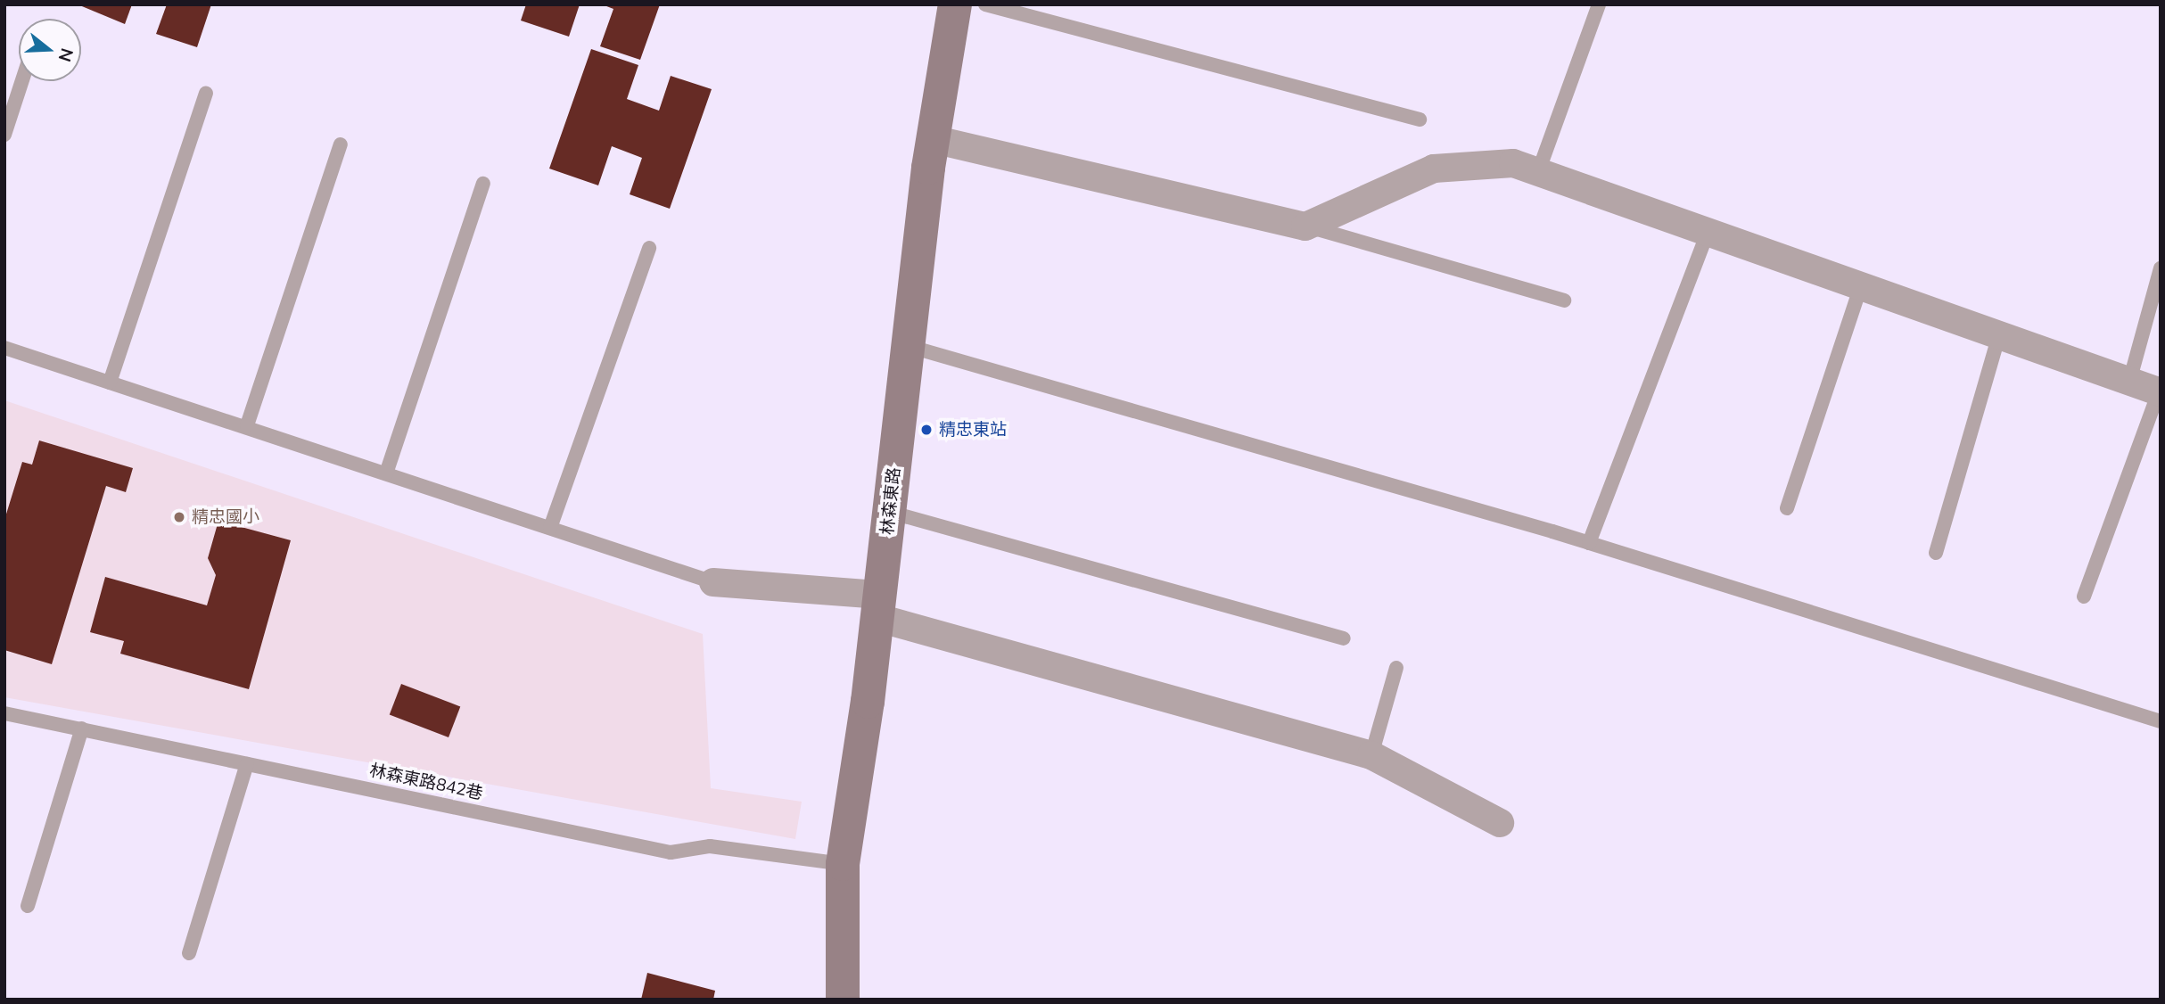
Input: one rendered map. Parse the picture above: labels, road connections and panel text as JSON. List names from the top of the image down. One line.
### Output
{"streets":{"main road":["林森東路"],"lane":["林森東路842巷"]},"crossings":[["林森東路","林森東路842巷"]],"places":["精忠東站","精忠國小"],"north":"right"}
